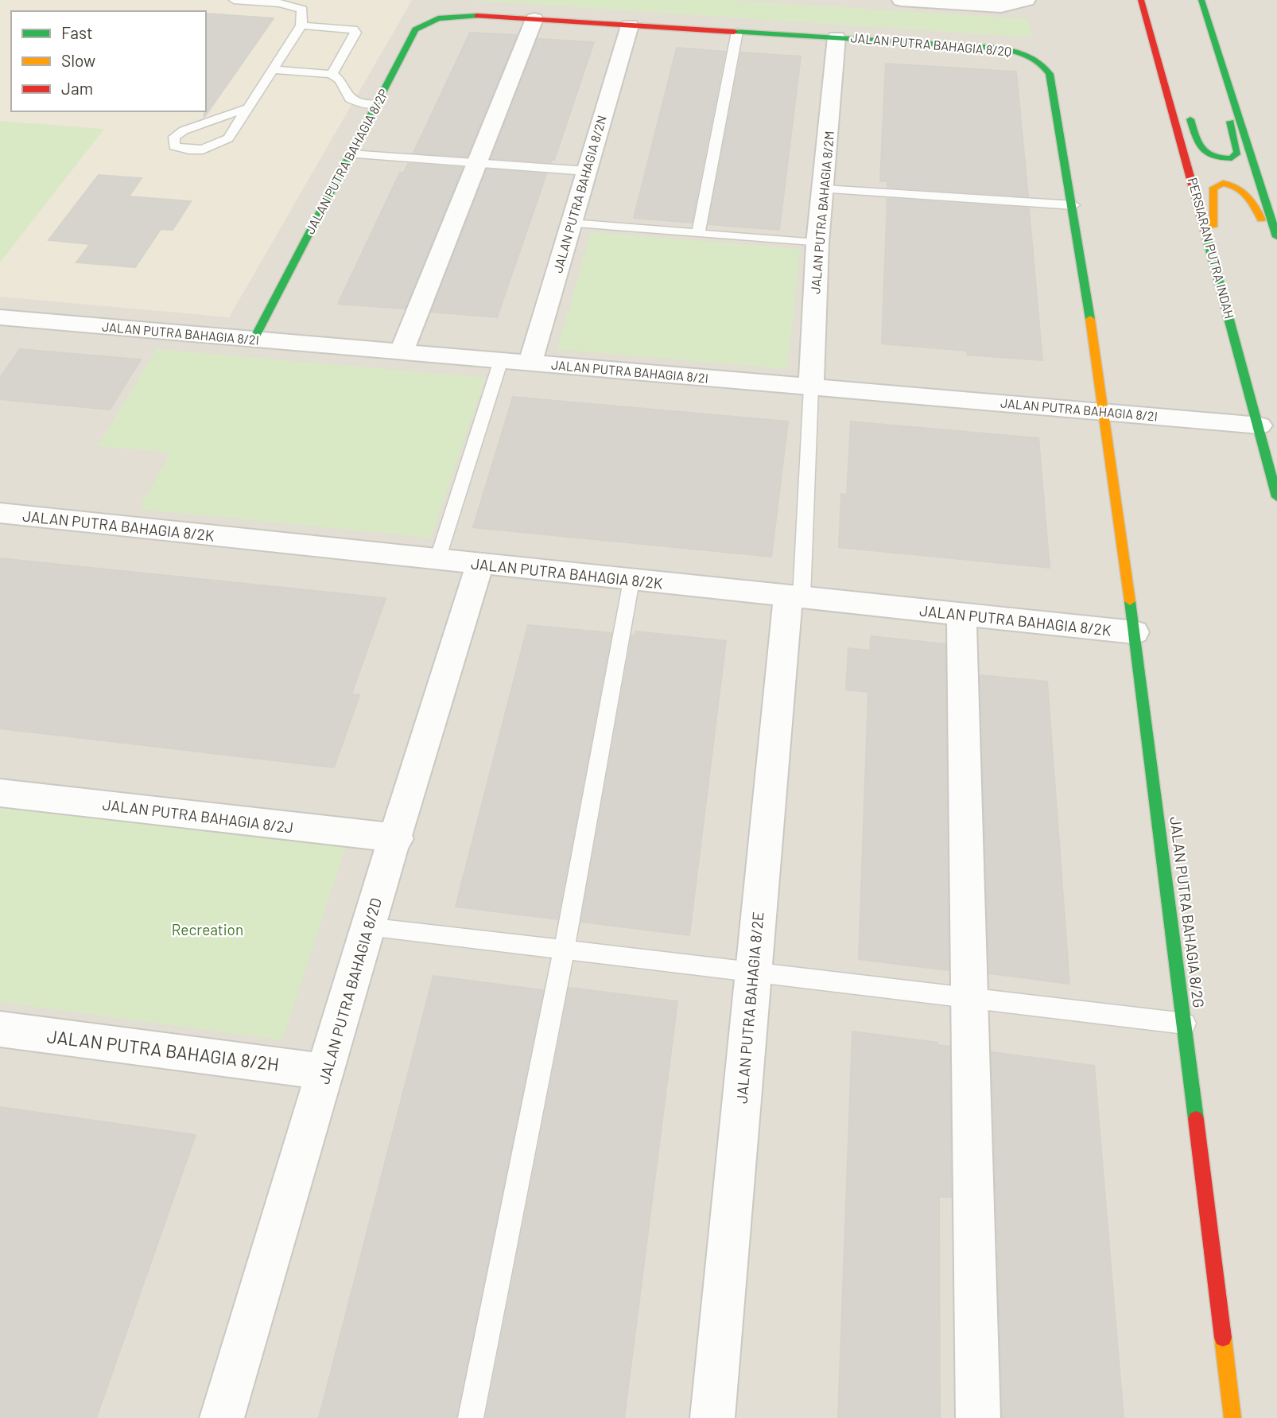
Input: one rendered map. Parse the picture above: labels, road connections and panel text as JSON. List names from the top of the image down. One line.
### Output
{"streets":{"street":["JALAN PUTRA BAHAGIA 8/2Q","JALAN PUTRA BAHAGIA 8/2P","JALAN PUTRA BAHAGIA 8/2N","JALAN PUTRA BAHAGIA 8/2M","PERSIARAN PUTRA INDAH","JALAN PUTRA BAHAGIA 8/2I","JALAN PUTRA BAHAGIA 8/2K","JALAN PUTRA BAHAGIA 8/2J","JALAN PUTRA BAHAGIA 8/2G","JALAN PUTRA BAHAGIA 8/2D","JALAN PUTRA BAHAGIA 8/2E","JALAN PUTRA BAHAGIA 8/2H"]},"crossings":[["JALAN PUTRA BAHAGIA 8/2Q","JALAN PUTRA BAHAGIA 8/2P"],["JALAN PUTRA BAHAGIA 8/2Q","JALAN PUTRA BAHAGIA 8/2N"],["JALAN PUTRA BAHAGIA 8/2Q","JALAN PUTRA BAHAGIA 8/2M"],["JALAN PUTRA BAHAGIA 8/2Q","JALAN PUTRA BAHAGIA 8/2I"],["JALAN PUTRA BAHAGIA 8/2Q","JALAN PUTRA BAHAGIA 8/2G"],["JALAN PUTRA BAHAGIA 8/2P","JALAN PUTRA BAHAGIA 8/2I"],["JALAN PUTRA BAHAGIA 8/2N","JALAN PUTRA BAHAGIA 8/2I"],["JALAN PUTRA BAHAGIA 8/2M","JALAN PUTRA BAHAGIA 8/2I"],["PERSIARAN PUTRA INDAH","JALAN PUTRA BAHAGIA 8/2I"],["JALAN PUTRA BAHAGIA 8/2I","JALAN PUTRA BAHAGIA 8/2G"],["JALAN PUTRA BAHAGIA 8/2K","JALAN PUTRA BAHAGIA 8/2G"],["JALAN PUTRA BAHAGIA 8/2K","JALAN PUTRA BAHAGIA 8/2D"],["JALAN PUTRA BAHAGIA 8/2K","JALAN PUTRA BAHAGIA 8/2E"],["JALAN PUTRA BAHAGIA 8/2J","JALAN PUTRA BAHAGIA 8/2D"],["JALAN PUTRA BAHAGIA 8/2D","JALAN PUTRA BAHAGIA 8/2H"]],"parks":["Recreation"],"legend":["Fast","Slow","Jam"]}
